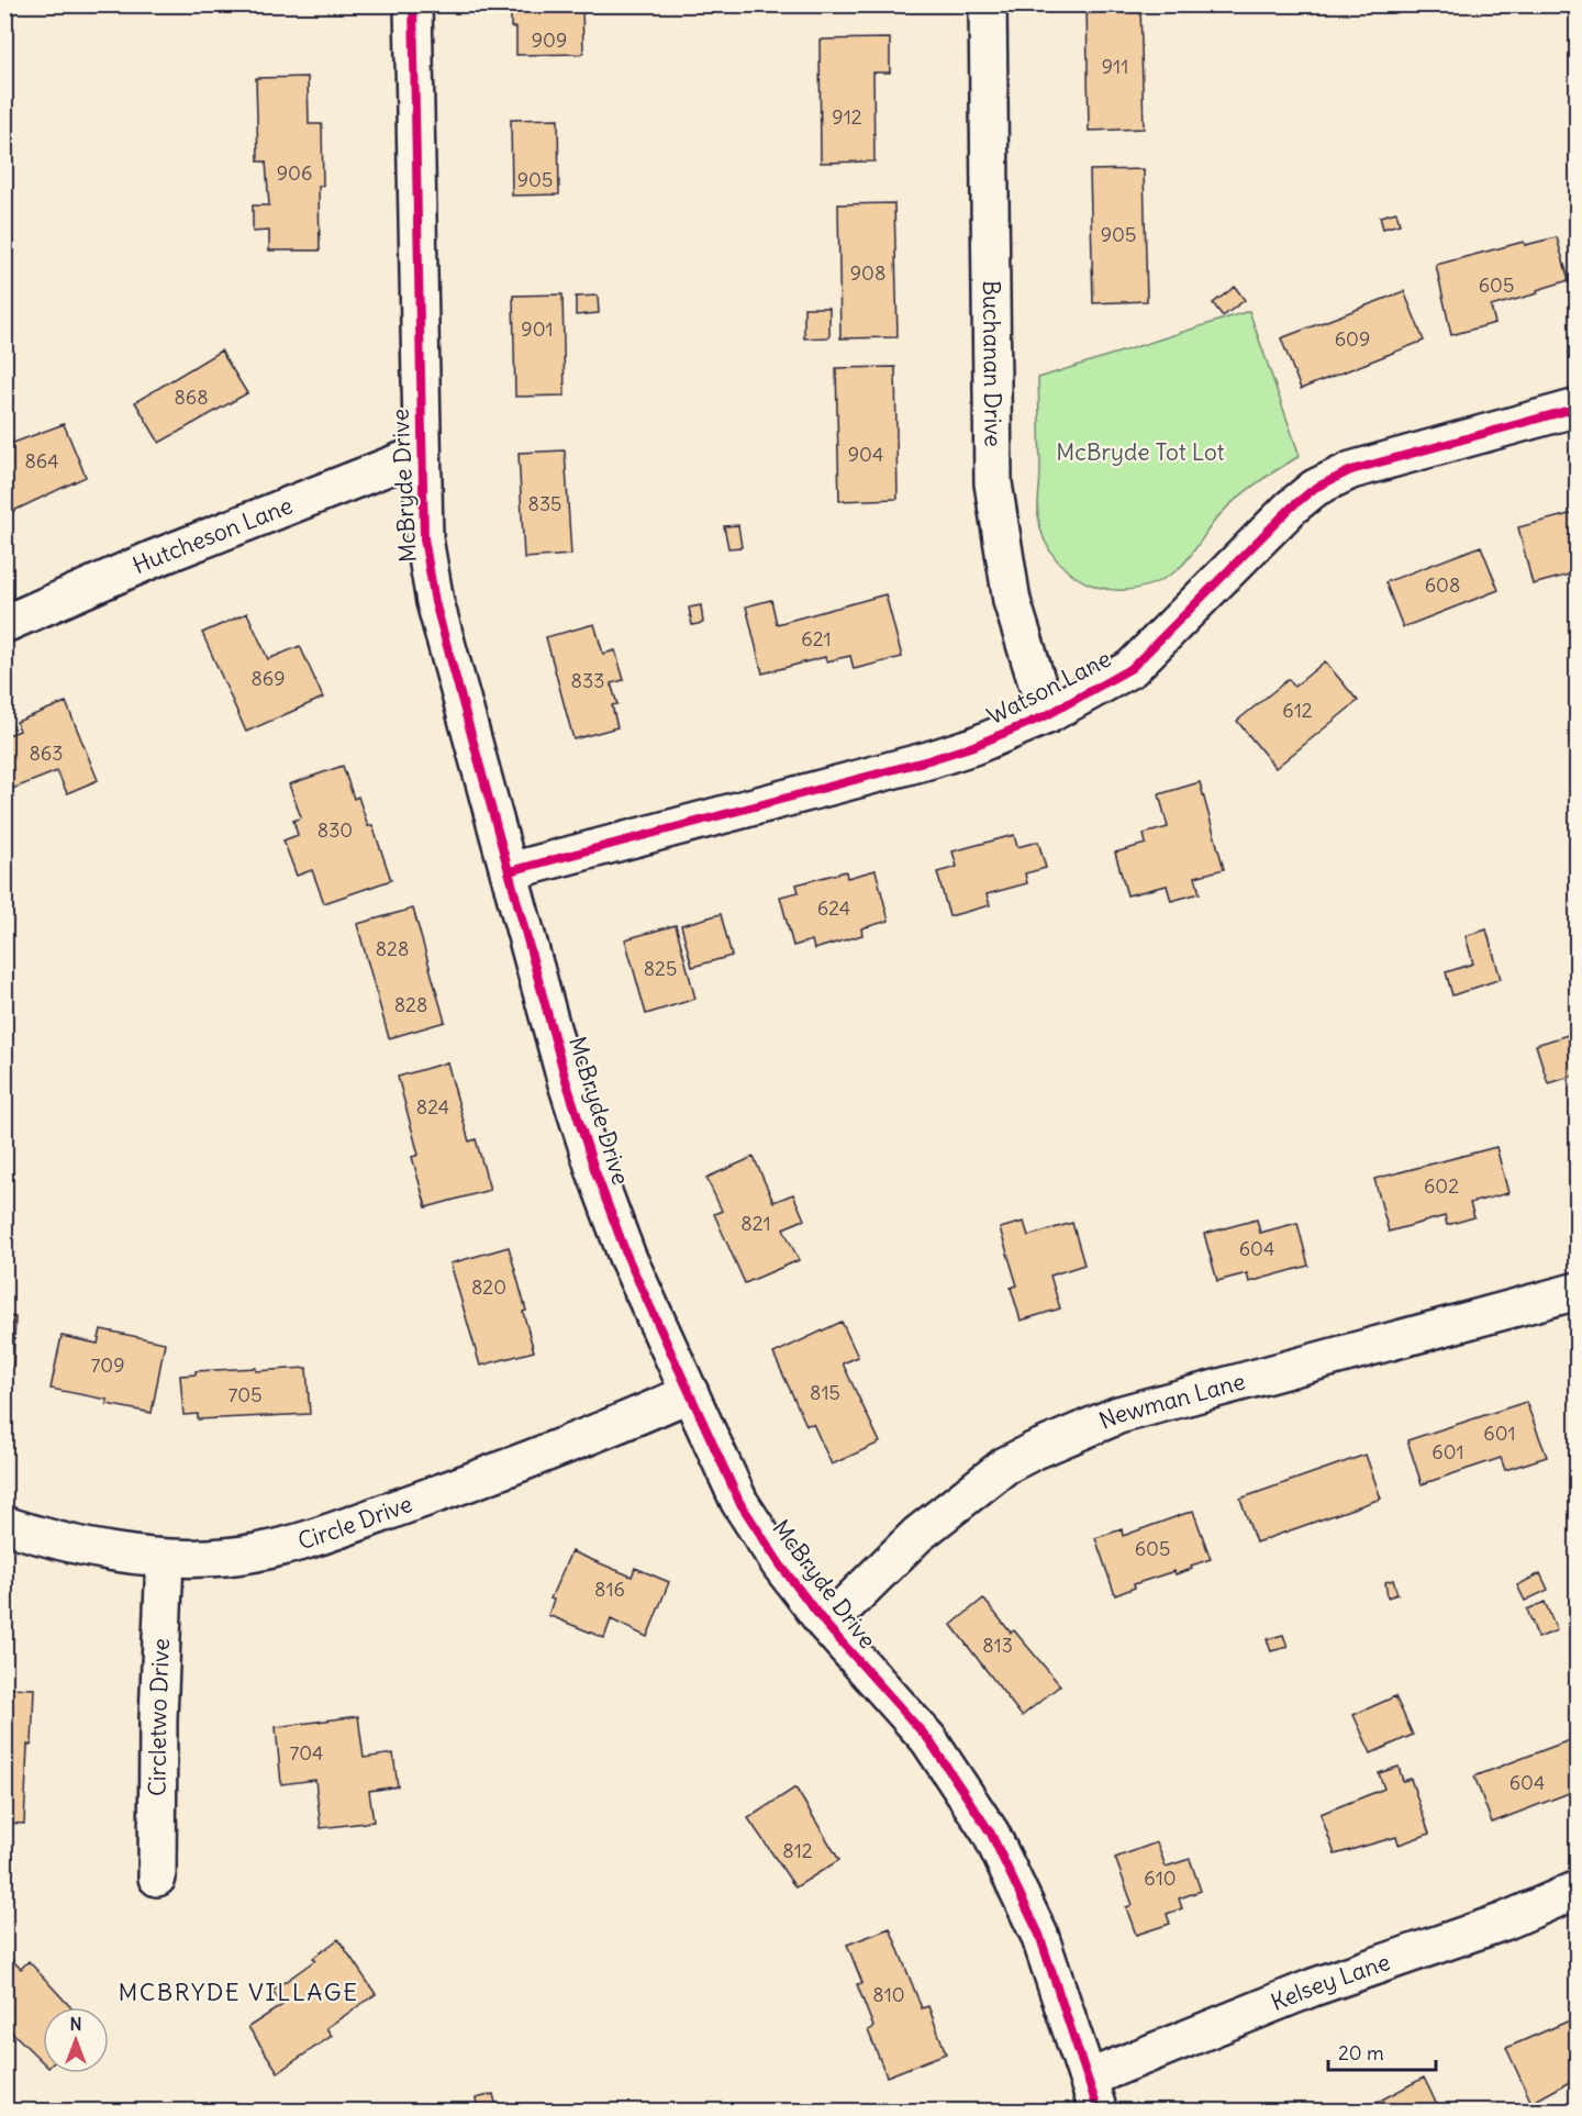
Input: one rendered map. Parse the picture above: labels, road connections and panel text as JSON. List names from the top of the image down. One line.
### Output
{"streets":{"street":["Buchanan Drive","McBryde Drive","Hutcheson Lane","Watson Lane","Newman Lane","Circle Drive","Circletwo Drive","Kelsey Lane"]},"crossings":[["Buchanan Drive","Watson Lane"],["McBryde Drive","Hutcheson Lane"],["McBryde Drive","Watson Lane"],["McBryde Drive","Newman Lane"],["McBryde Drive","Circle Drive"],["McBryde Drive","Kelsey Lane"],["Circle Drive","Circletwo Drive"]],"districts":["MCBRYDE VILLAGE"],"parks":["McBryde Tot Lot"],"house_numbers":["909","911","912","906","905","905","908","605","901","609","868","904","864","835","608","621","869","833","612","863","830","624","828","825","828","824","602","821","604","820","709","815","705","601","601","605","816","813","704","604","812","610","810"],"scale_bar":"20 m","north":"top"}
